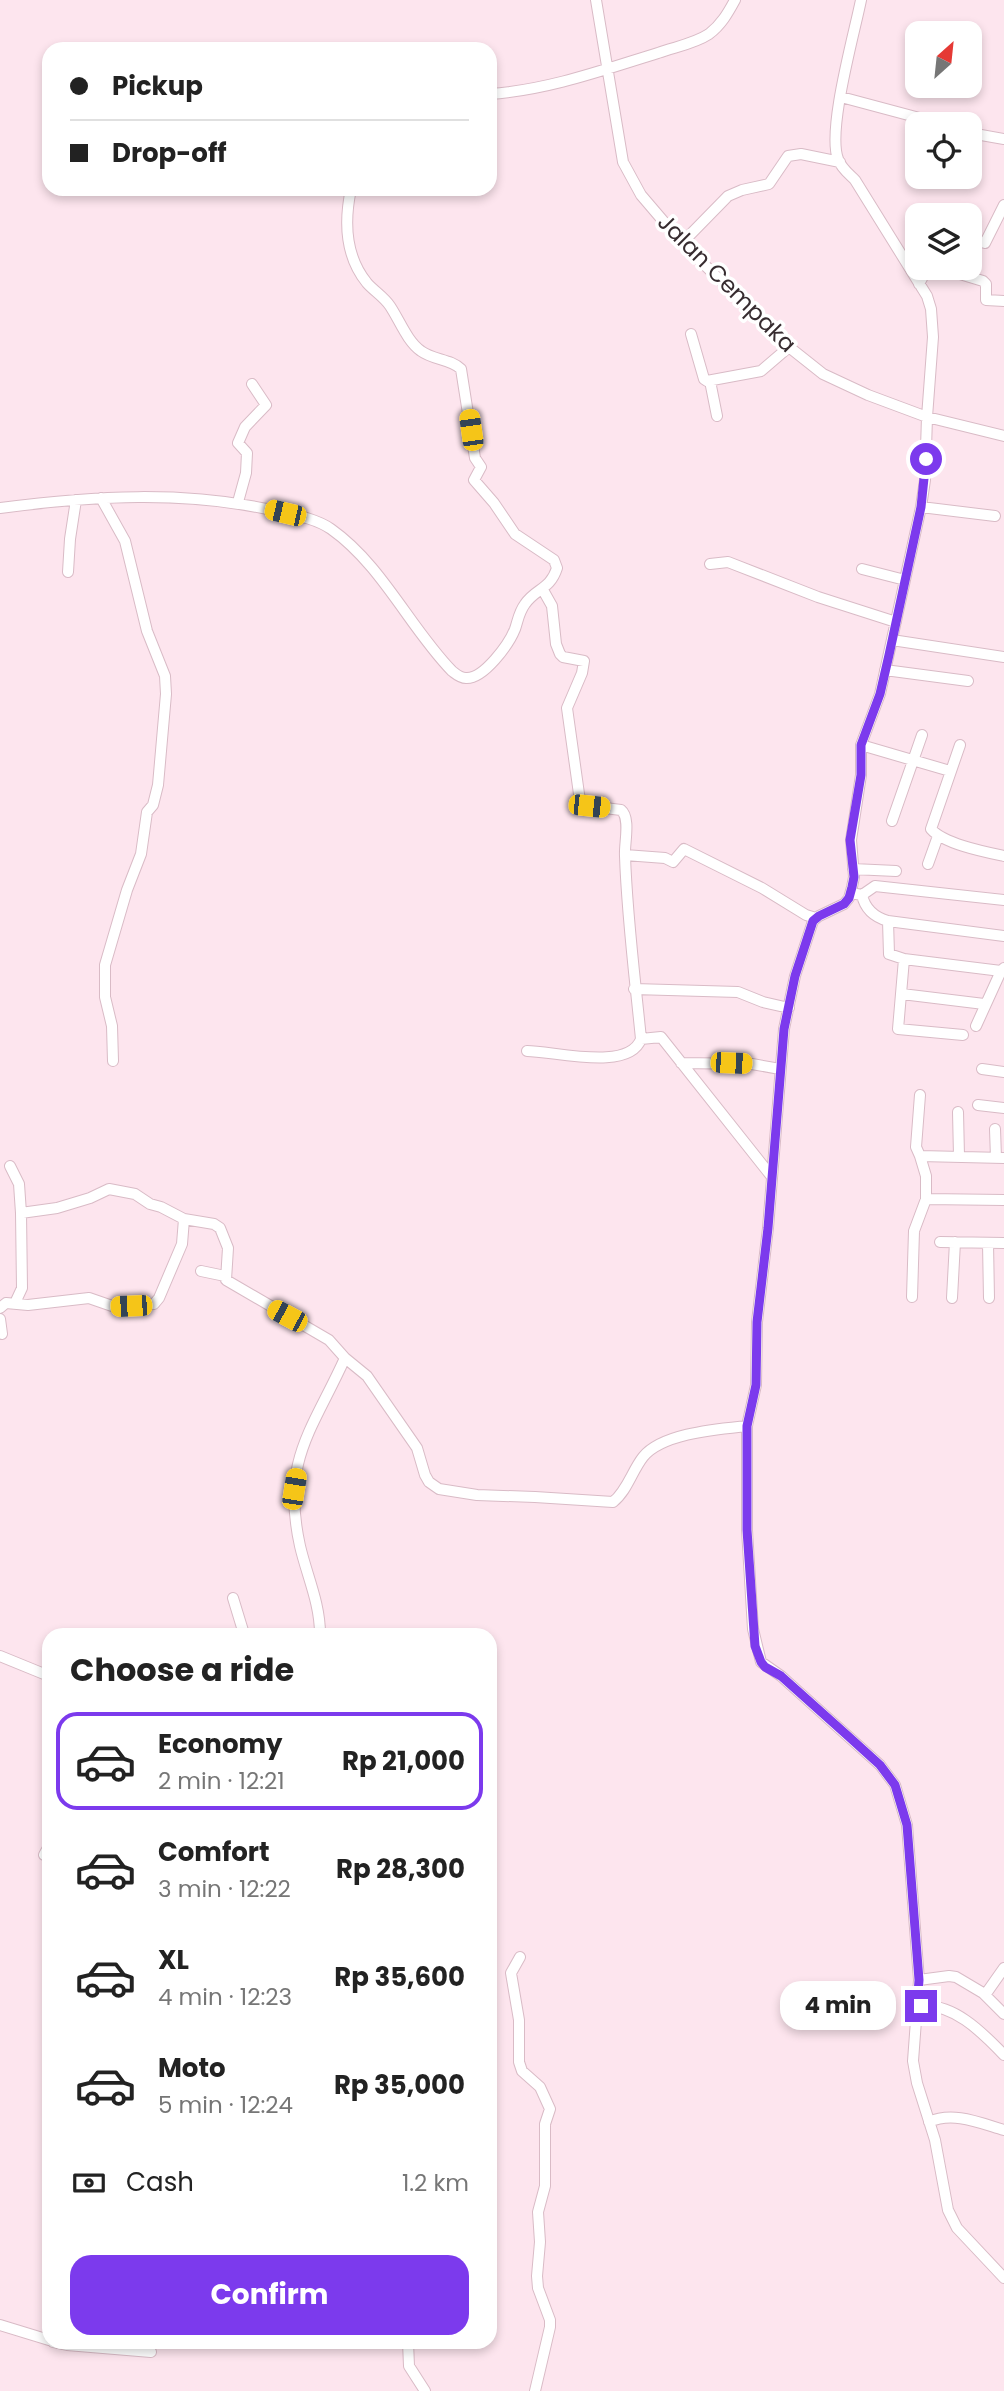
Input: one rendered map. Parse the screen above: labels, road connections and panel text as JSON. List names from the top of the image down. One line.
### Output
{"streets":{"street":["Jalan Cempaka"]},"north":"top right","page":{"banner":["Pickup","Drop-off"],"heading":"Choose a ride","list":[{"name":"Economy","note":"2 min · 12:21","value":"Rp 21,000"},{"name":"Comfort","note":"3 min · 12:22","value":"Rp 28,300"},{"name":"XL","note":"4 min · 12:23","value":"Rp 35,600"},{"name":"Moto","note":"5 min · 12:24","value":"Rp 35,000"}],"bubble":"4 min","pay":["Cash","1.2 km"],"buttons":"Confirm"}}
